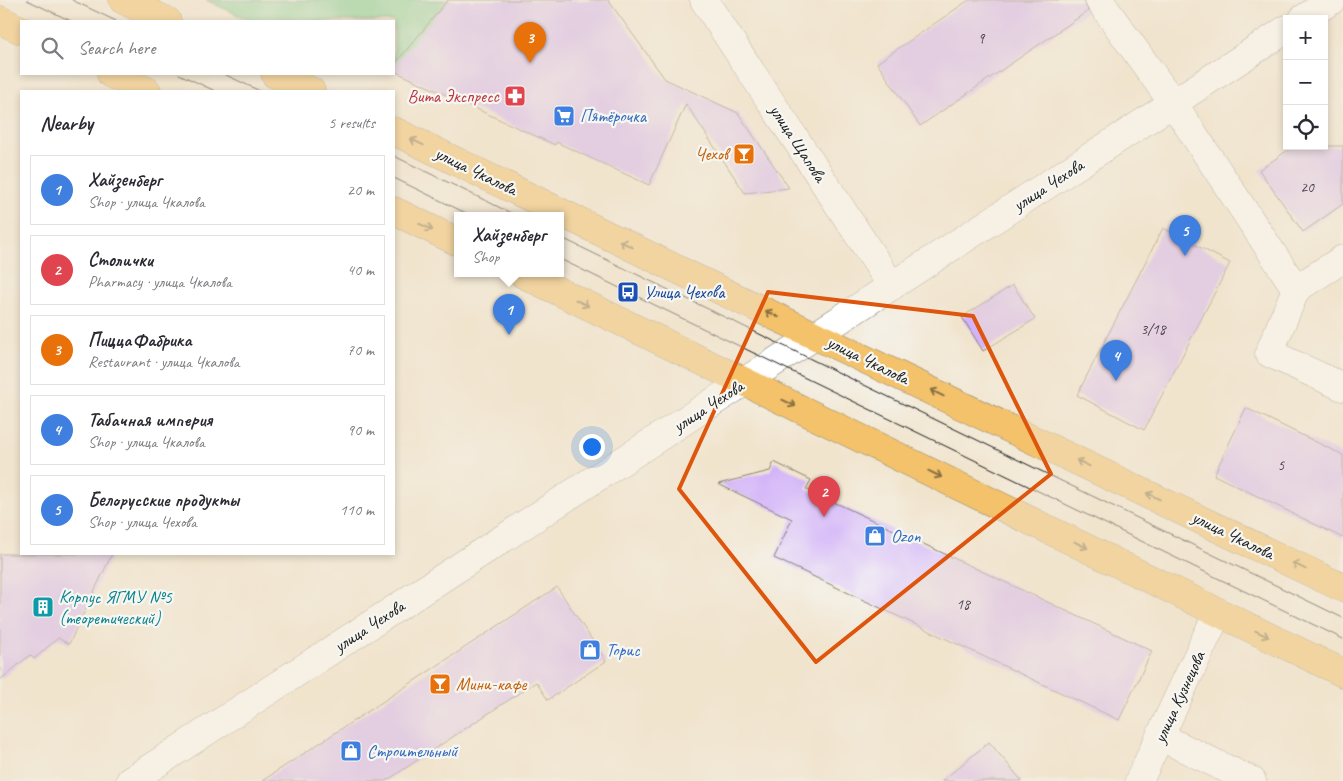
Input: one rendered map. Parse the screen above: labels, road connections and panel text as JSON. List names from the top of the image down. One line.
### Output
{"streets":{"main road":["улица Чкалова"],"street":["улица Щапова","улица Чехова","улица Кузнецова"]},"crossings":[["улица Щапова","улица Чехова"],["улица Чкалова","улица Чехова"]],"places":{"pharmacy":["Вита Экспресс"],"supermarket":["Пятёрочка"],"bar":["Чехов","Мини-кафе"],"bus stop":["Улица Чехова"],"shop":["Ozon","Торис","Строительный"],"building":["Корпус ЯГМУ №5 (теоретический)"]},"house_numbers":["9","20","3/18","5","18"],"page":{"map_buttons":["+","−"],"search":"Search here","pins":["3","5","1","4","2"],"heading":["Nearby","5 results"],"list":[{"mark":"1","name":"Хайзенберг","note":"Shop · улица Чкалова","value":"20 m"},{"mark":"2","name":"Столички","note":"Pharmacy · улица Чкалова","value":"40 m"},{"mark":"3","name":"ПиццаФабрика","note":"Restaurant · улица Чкалова","value":"70 m"},{"mark":"4","name":"Табачная империя","note":"Shop · улица Чкалова","value":"90 m"},{"mark":"5","name":"Белорусские продукты","note":"Shop · улица Чехова","value":"110 m"}],"popup":["Хайзенберг","Shop"]}}
